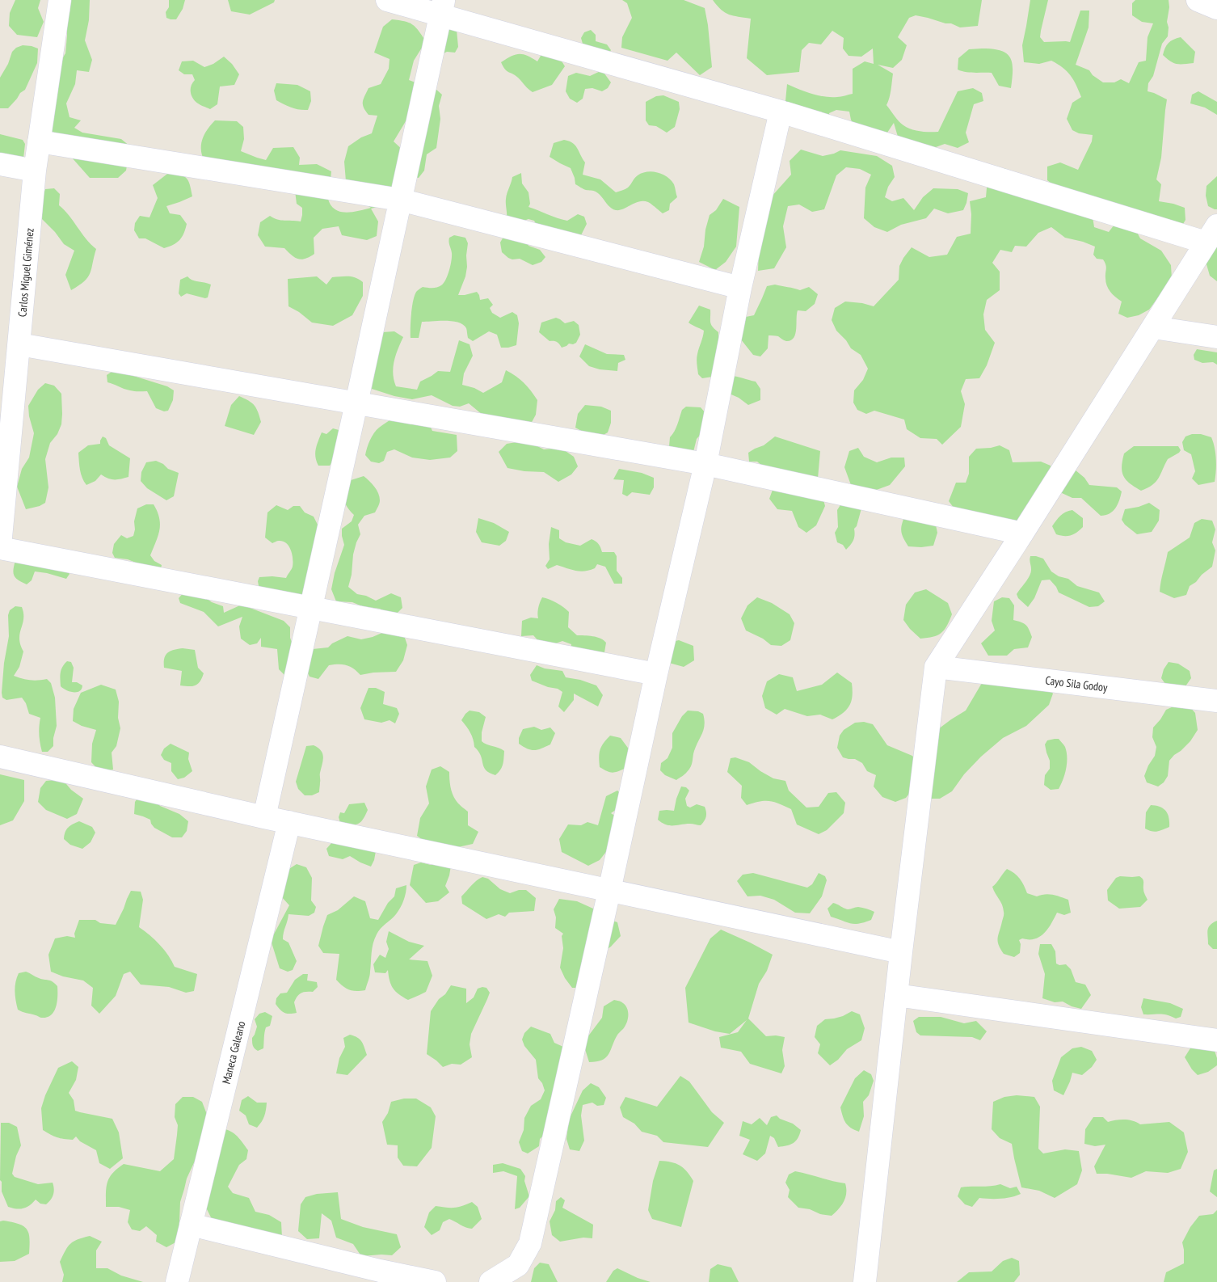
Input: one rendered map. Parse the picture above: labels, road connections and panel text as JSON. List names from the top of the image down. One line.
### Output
{"streets":{"street":["Carlos Miguel Giménez","Cayo Sila Godoy","Maneca Galeano"]}}
